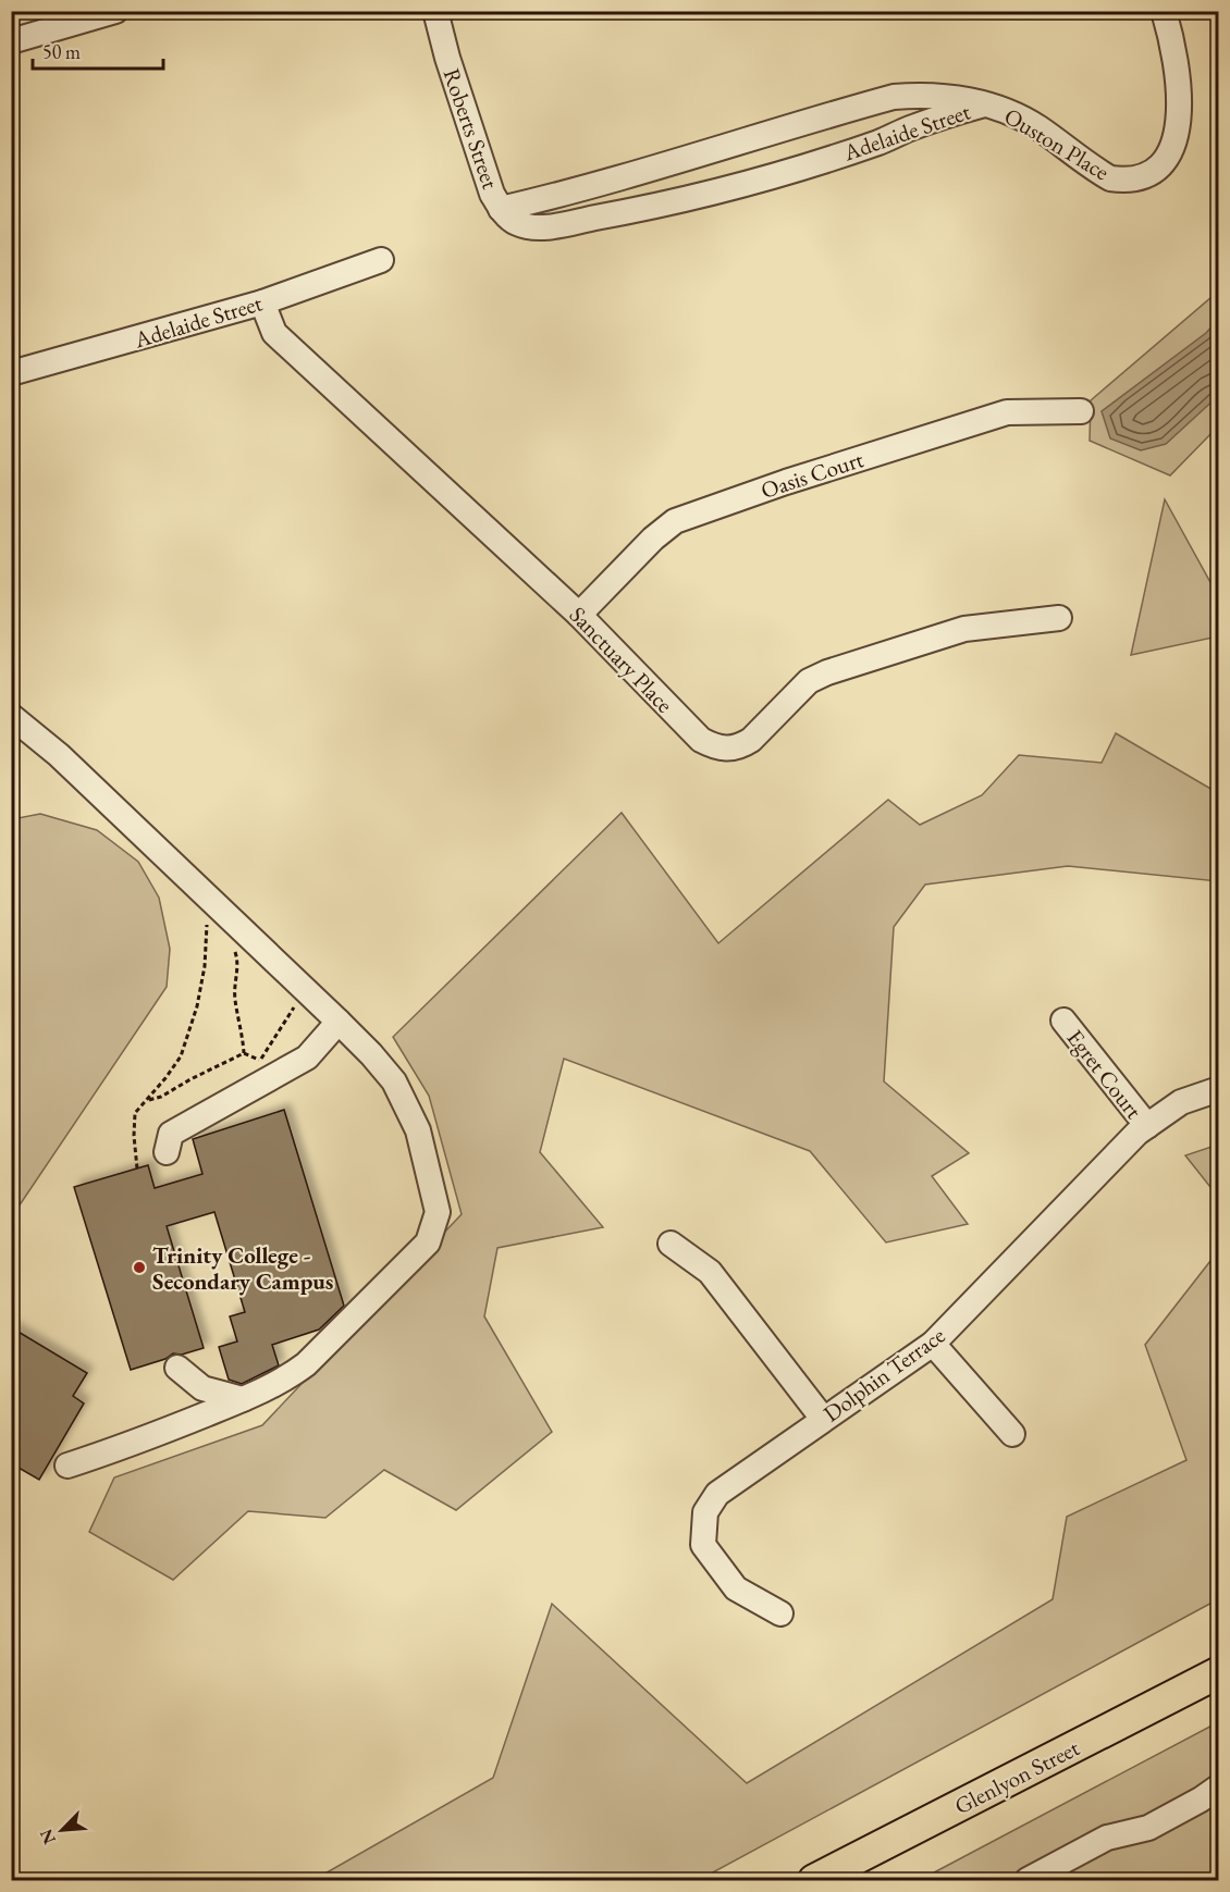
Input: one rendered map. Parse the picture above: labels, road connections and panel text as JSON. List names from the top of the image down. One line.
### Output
{"streets":{"main road":["Glenlyon Street"],"street":["Roberts Street","Adelaide Street","Ouston Place","Oasis Court","Sanctuary Place","Egret Court","Dolphin Terrace"]},"crossings":[["Roberts Street","Adelaide Street"],["Adelaide Street","Ouston Place"],["Adelaide Street","Sanctuary Place"],["Oasis Court","Sanctuary Place"],["Egret Court","Dolphin Terrace"]],"places":["Trinity College - Secondary Campus"],"scale_bar":"50 m","north":"bottom left"}
